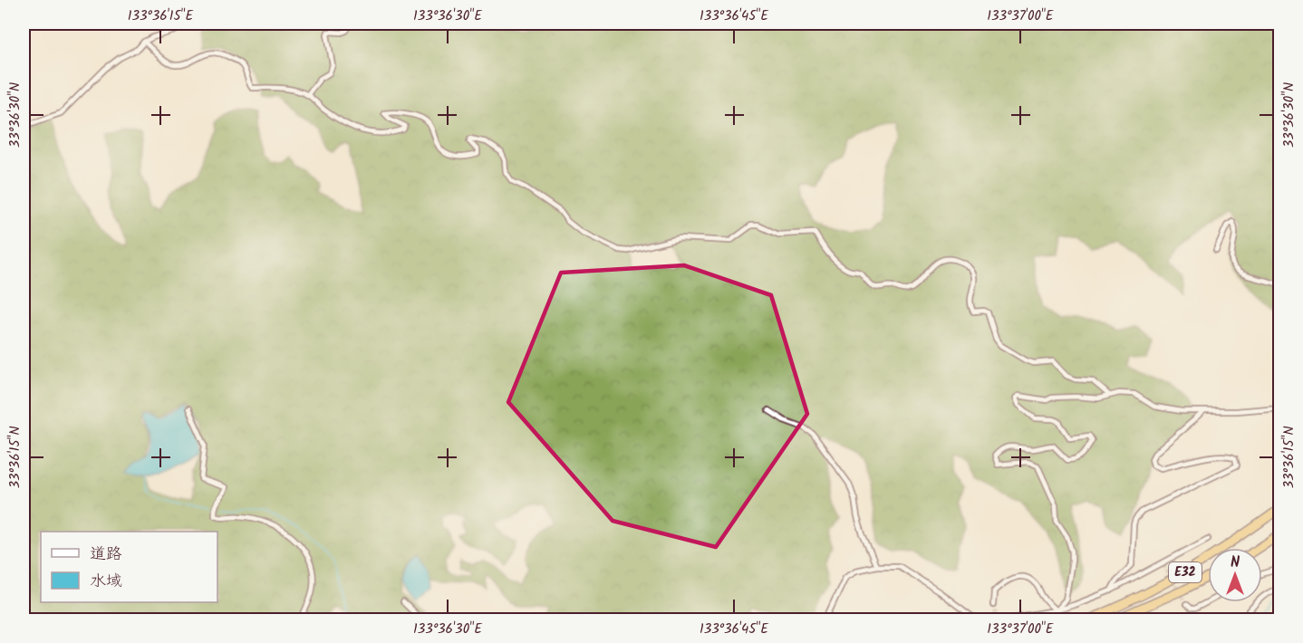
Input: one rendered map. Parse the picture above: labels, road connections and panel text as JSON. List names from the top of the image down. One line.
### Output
{"streets":{"highway":["E32"]},"legend":["道路","水域"],"north":"top","coordinates":["133°36'15\"E","133°36'30\"E","133°36'45\"E","133°37'00\"E","33°36'30\"N","33°36'15\"N"]}
